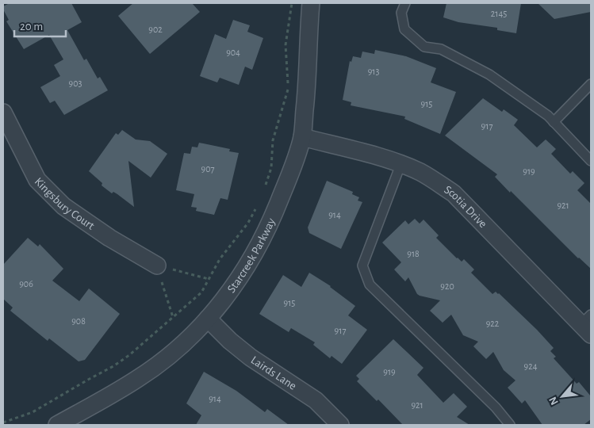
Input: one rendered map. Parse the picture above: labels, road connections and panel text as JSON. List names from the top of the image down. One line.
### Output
{"streets":{"street":["Kingsbury Court","Scotia Drive","Starcreek Parkway","Lairds Lane"]},"crossings":[["Scotia Drive","Starcreek Parkway"],["Starcreek Parkway","Lairds Lane"]],"house_numbers":["2145","902","904","913","903","915","917","907","919","921","914","918","906","920","915","908","922","917","924","919","914","921"],"scale_bar":"20 m","north":"bottom left"}
